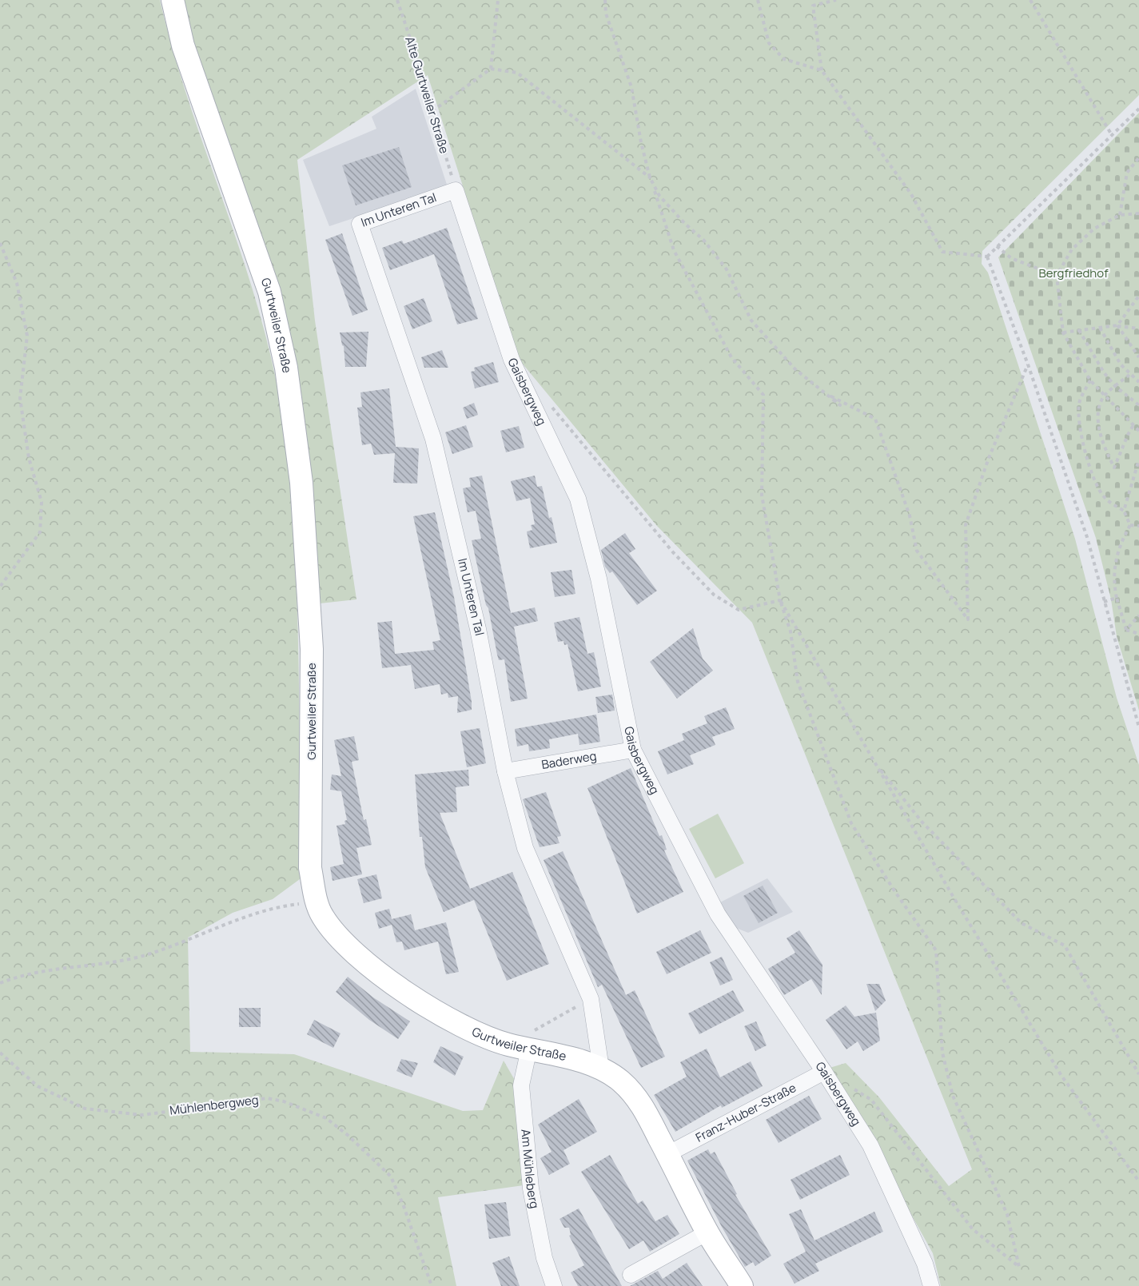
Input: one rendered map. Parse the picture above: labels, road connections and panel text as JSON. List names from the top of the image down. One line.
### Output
{"streets":{"main road":["Gurtweiler Straße"],"street":["Im Unteren Tal","Gaisbergweg","Baderweg","Franz-Huber-Straße","Am Mühleberg"],"path":["Alte Gurtweiler Straße","Mühlenbergweg"]},"crossings":[["Alte Gurtweiler Straße","Im Unteren Tal"],["Alte Gurtweiler Straße","Gaisbergweg"],["Im Unteren Tal","Gurtweiler Straße"],["Im Unteren Tal","Gaisbergweg"],["Im Unteren Tal","Baderweg"],["Gurtweiler Straße","Franz-Huber-Straße"],["Gurtweiler Straße","Am Mühleberg"],["Gaisbergweg","Baderweg"],["Gaisbergweg","Franz-Huber-Straße"]],"parks":["Bergfriedhof"]}
